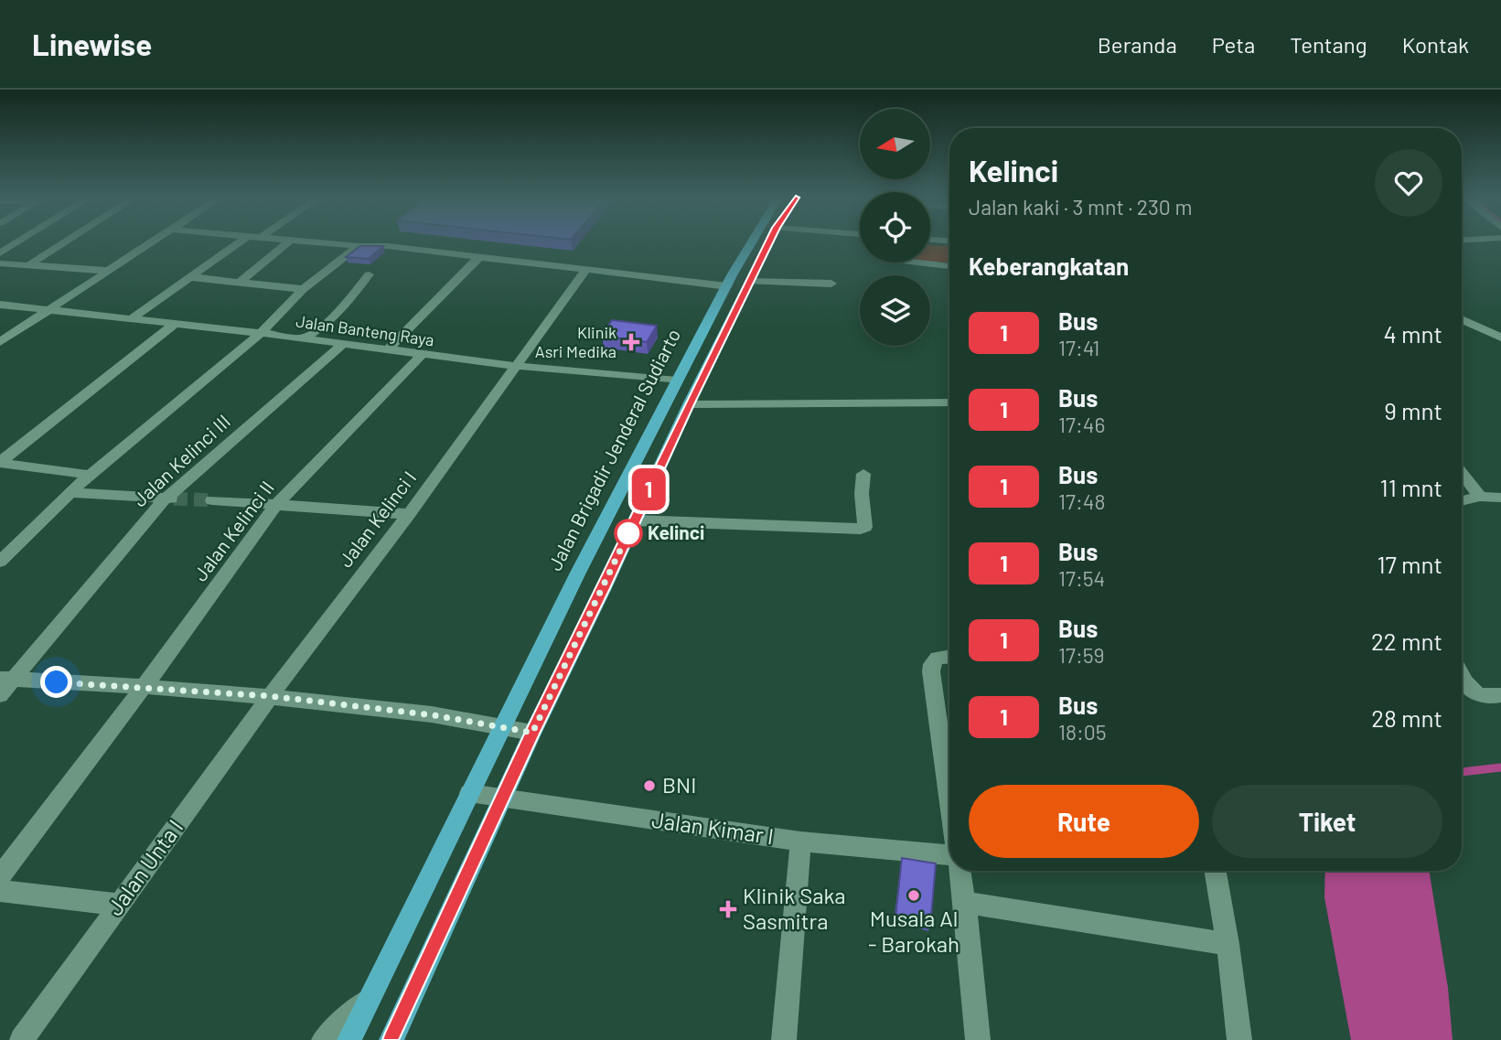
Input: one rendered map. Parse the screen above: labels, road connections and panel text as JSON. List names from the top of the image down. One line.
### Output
{"streets":{"main road":["Jalan Brigadir Jenderal Sudiarto"],"street":["Jalan Banteng Raya","Jalan Kelinci III","Jalan Kelinci I","Jalan Kelinci II","Jalan Kimar I","Jalan Unta I"]},"crossings":[["Jalan Banteng Raya","Jalan Brigadir Jenderal Sudiarto"],["Jalan Banteng Raya","Jalan Kelinci III"],["Jalan Banteng Raya","Jalan Kelinci I"],["Jalan Banteng Raya","Jalan Kelinci II"],["Jalan Brigadir Jenderal Sudiarto","Jalan Kimar I"],["Jalan Kelinci I","Jalan Unta I"]],"places":{"health":["Klinik Asri Medika","Klinik Saka Sasmitra"],"other":["Kelinci","BNI","Musala Al - Barokah"]},"lines":["bus line 1"],"north":"left","page":{"header":"Linewise","nav":["Beranda","Peta","Tentang","Kontak"],"on_map":"1","heading":[["Kelinci","Jalan kaki · 3 mnt · 230 m"],"Keberangkatan"],"list":[{"mark":"1","name":"Bus","note":"17:41","value":"4 mnt"},{"mark":"1","name":"Bus","note":"17:46","value":"9 mnt"},{"mark":"1","name":"Bus","note":"17:48","value":"11 mnt"},{"mark":"1","name":"Bus","note":"17:54","value":"17 mnt"},{"mark":"1","name":"Bus","note":"17:59","value":"22 mnt"},{"mark":"1","name":"Bus","note":"18:05","value":"28 mnt"}],"buttons":["Rute","Tiket"]}}
